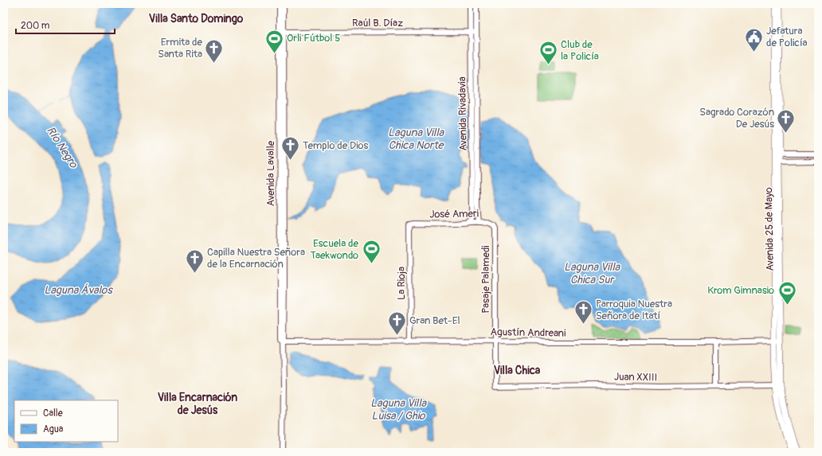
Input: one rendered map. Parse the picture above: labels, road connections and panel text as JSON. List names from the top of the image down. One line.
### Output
{"streets":{"main road":["Avenida 25 de Mayo"],"street":["Raúl B. Díaz","Avenida Rivadavia","Avenida Lavalle","José Ameri","Pasaje Palamedi","La Rioja","Agustín Andreani","Juan XXIII"]},"crossings":[["Raúl B. Díaz","Avenida Rivadavia"],["Raúl B. Díaz","Avenida Lavalle"],["Avenida Rivadavia","José Ameri"],["Avenida Lavalle","Agustín Andreani"],["José Ameri","Pasaje Palamedi"],["José Ameri","La Rioja"],["Avenida 25 de Mayo","Agustín Andreani"],["Avenida 25 de Mayo","Juan XXIII"],["Pasaje Palamedi","Agustín Andreani"],["Pasaje Palamedi","Juan XXIII"],["La Rioja","Agustín Andreani"]],"districts":["Villa Santo Domingo","Villa Chica","Villa Encarnación de Jesús"],"water":["Laguna Villa Chica Norte","Río Negro","Laguna Villa Chica Sur","Laguna Ávalos","Laguna Villa Luisa / Ghio"],"places":{"public building":["Jefatura de Policía"],"sports":["Orli Fútbol 5","Club de la Policía","Escuela de Taekwondo","Krom Gimnasio"],"church":["Ermita de Santa Rita","Sagrado Corazón De Jesús","Templo de Dios","Capilla Nuestra Señora de la Encarnación","Parroquia Nuestra Señora de Itatí","Gran Bet-El"]},"legend":["Calle","Agua"],"scale_bar":"200 m"}
